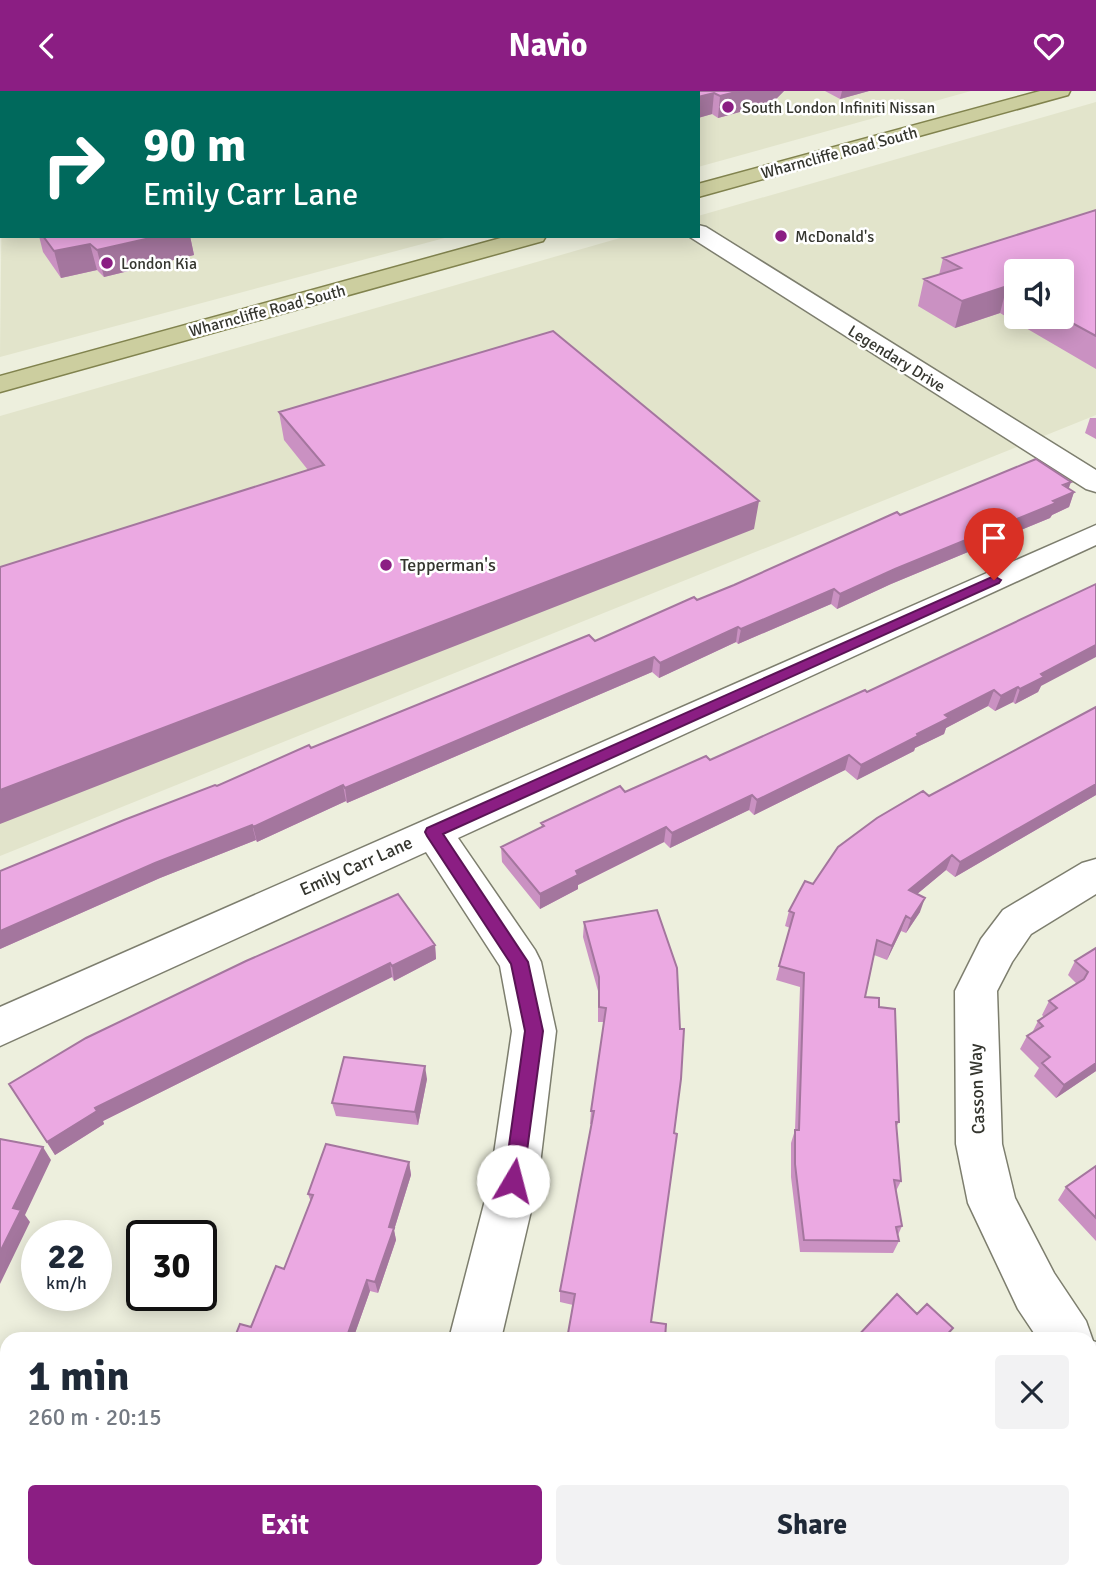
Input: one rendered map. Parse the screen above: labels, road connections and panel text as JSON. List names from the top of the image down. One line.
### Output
{"streets":{"main road":["Wharncliffe Road South"],"street":["Legendary Drive","Emily Carr Lane","Casson Way"]},"places":["South London Infiniti Nissan","McDonald's","London Kia","Tepperman's"],"page":{"header":"Navio","turn":["90 m","Emily Carr Lane"],"speed":"22 km/h","limit":"30","heading":["1 min","260 m · 20:15"],"buttons":["Exit","Share"]}}
